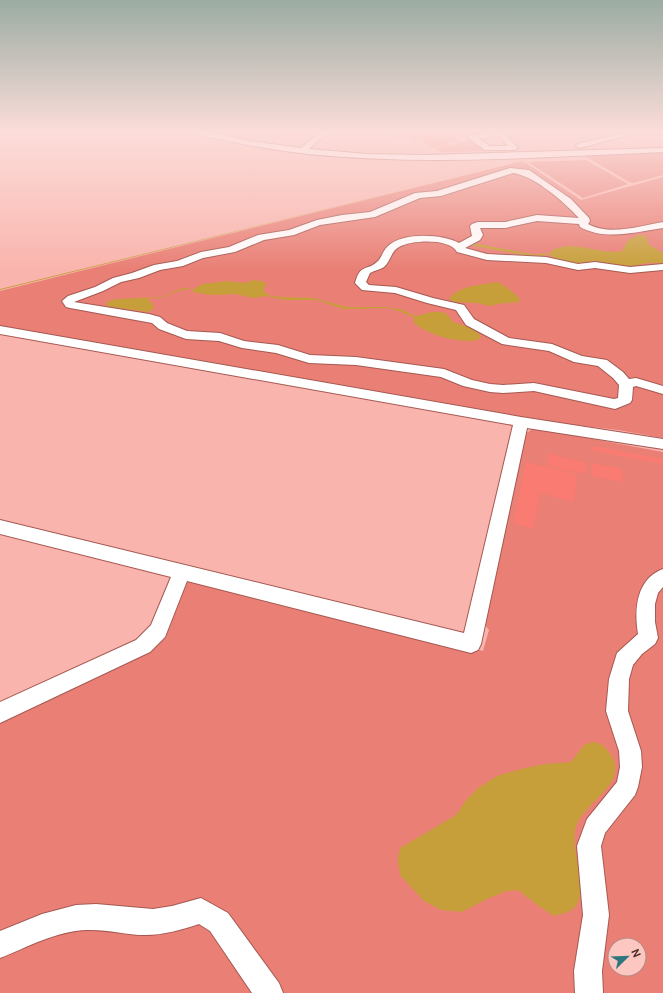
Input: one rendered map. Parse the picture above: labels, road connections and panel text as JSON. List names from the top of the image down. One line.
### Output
{"north":"top right"}
